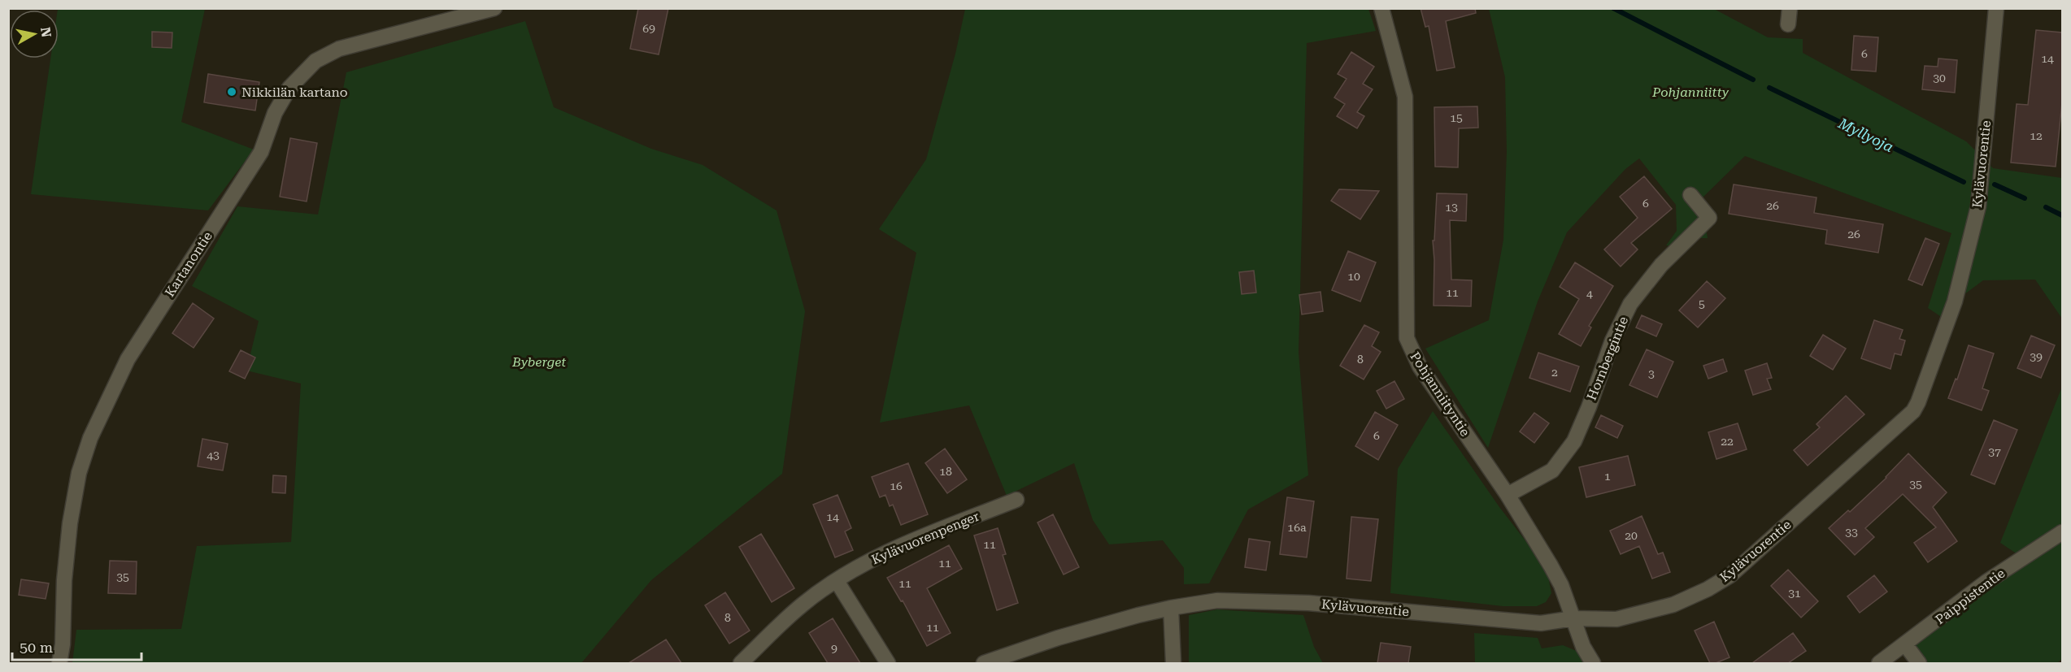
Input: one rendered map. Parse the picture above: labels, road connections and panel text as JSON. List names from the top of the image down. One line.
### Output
{"streets":{"street":["Kylävuorentie","Kartanontie","Hornbergintie","Pohjanniityntie","Kylävuorenpenger","Paippistentie"]},"crossings":[["Kylävuorentie","Pohjanniityntie"],["Hornbergintie","Pohjanniityntie"]],"water":["Myllyoja"],"parks":["Pohjanniitty","Byberget"],"places":["Nikkilän kartano"],"house_numbers":["69","6","14","30","15","12","6","26","13","26","10","11","4","5","39","8","2","3","6","22","37","43","18","1","35","16","14","16a","33","20","11","11","35","11","31","8","11","9"],"scale_bar":"50 m","north":"right"}
